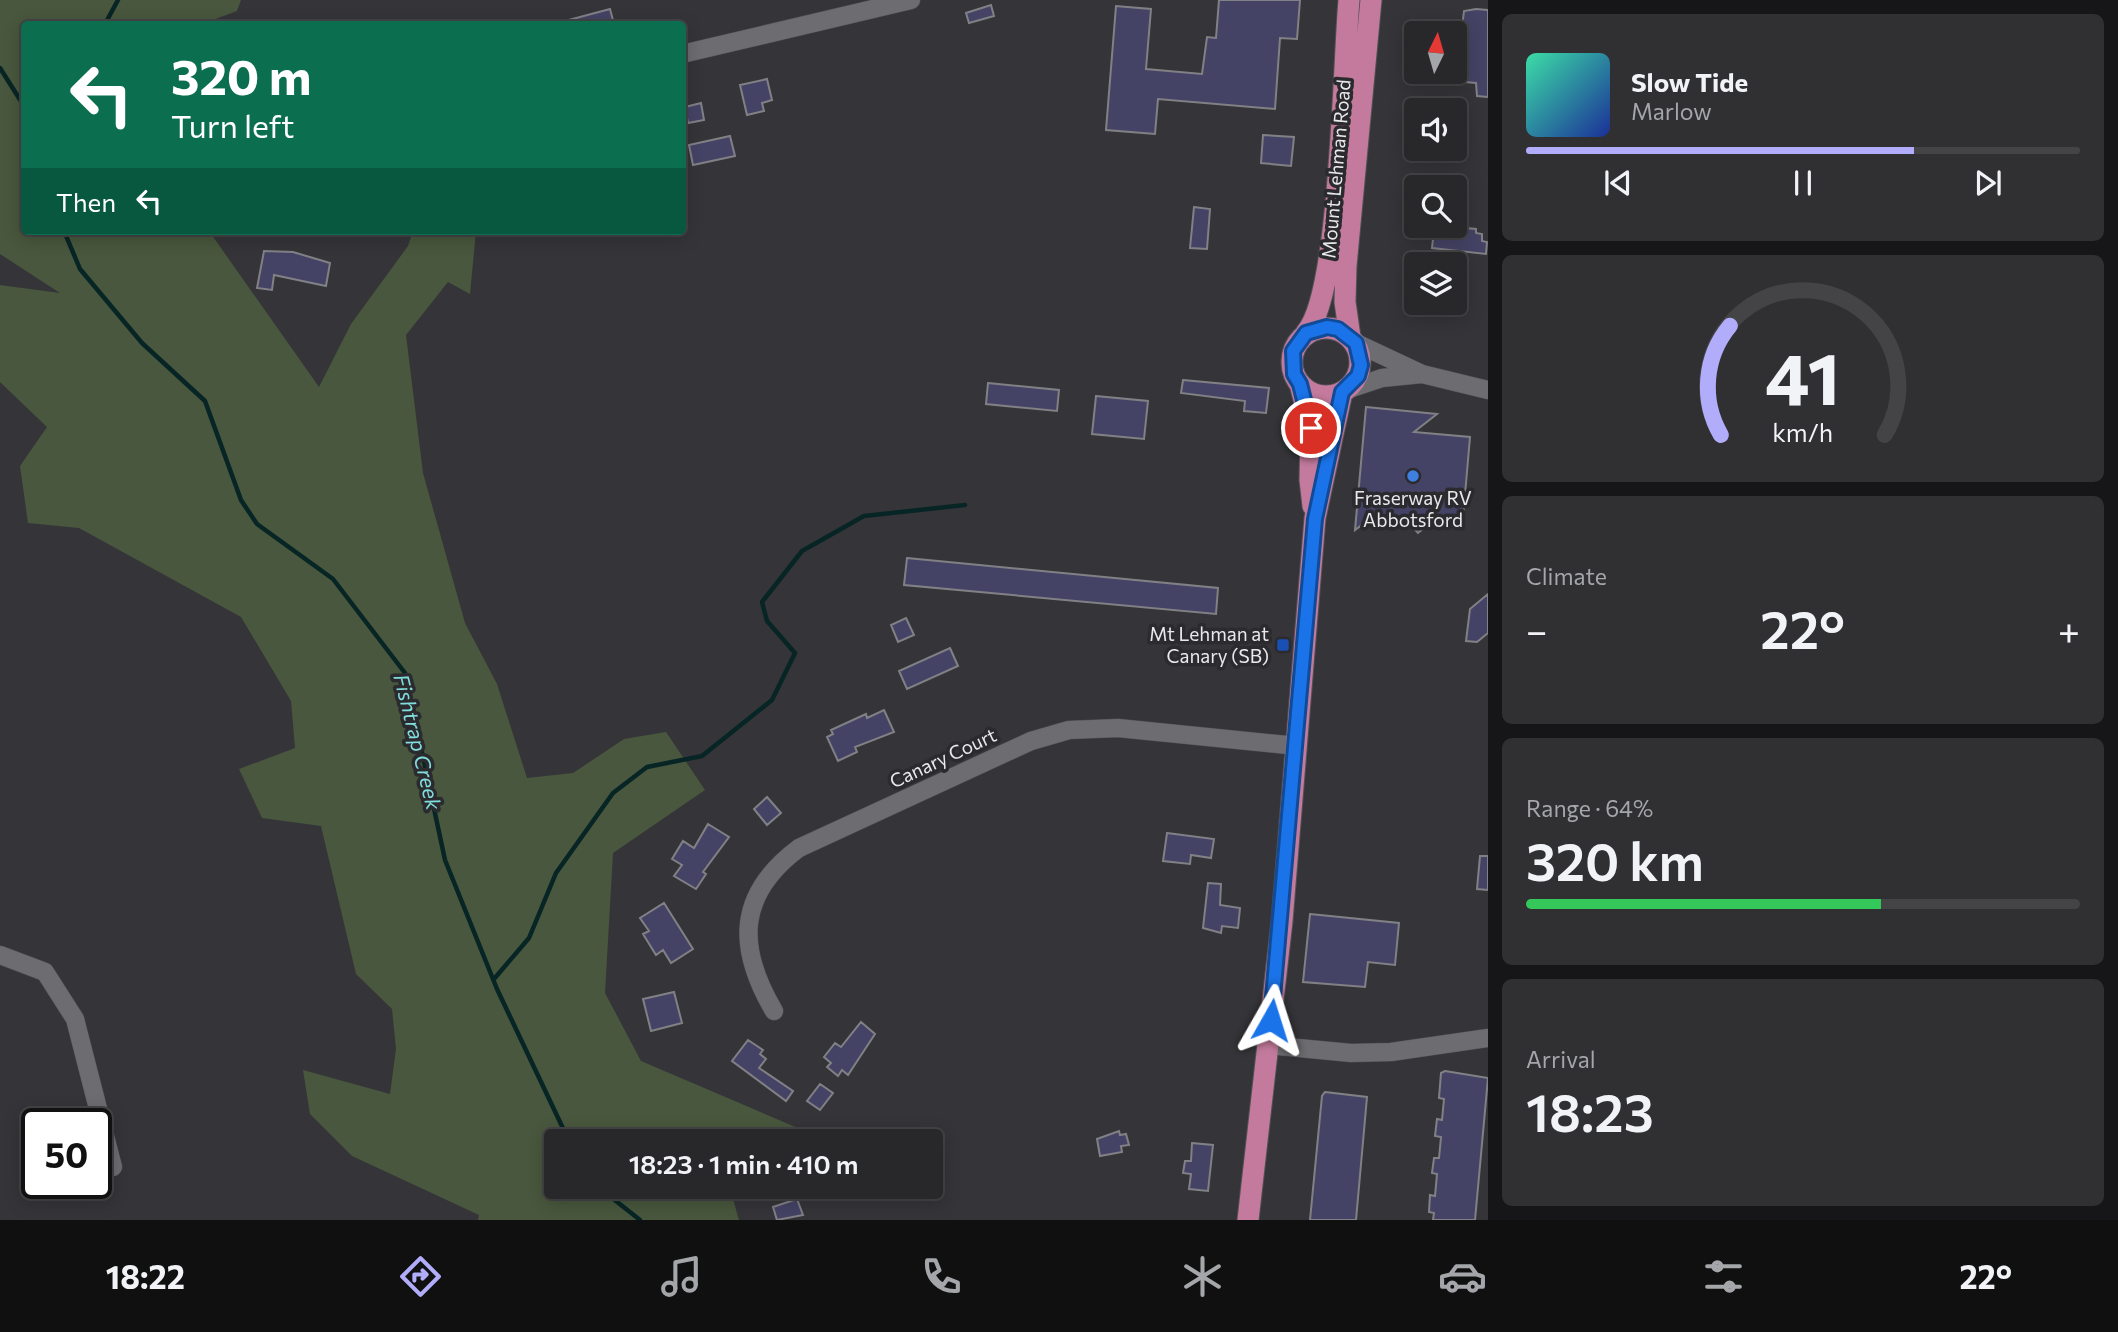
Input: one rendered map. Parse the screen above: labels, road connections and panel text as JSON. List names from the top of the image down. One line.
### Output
{"streets":{"main road":["Mount Lehman Road"],"street":["Canary Court"]},"water":["Fishtrap Creek"],"places":{"other":["Fraserway RV Abbotsford"],"transit":["Mt Lehman at Canary (SB)"]},"north":"top","page":{"turn":["320 m","Turn left"],"song":["Slow Tide","Marlow"],"then":"Then","tile":["Climate",["Range · 64%","320 km"],["Arrival","18:23"]],"heat":["−","22°","+"],"limit":"50","trip":"18:23 · 1 min · 410 m","tabs":["18:22","22°"],"gauge":["41","km/h"]}}
